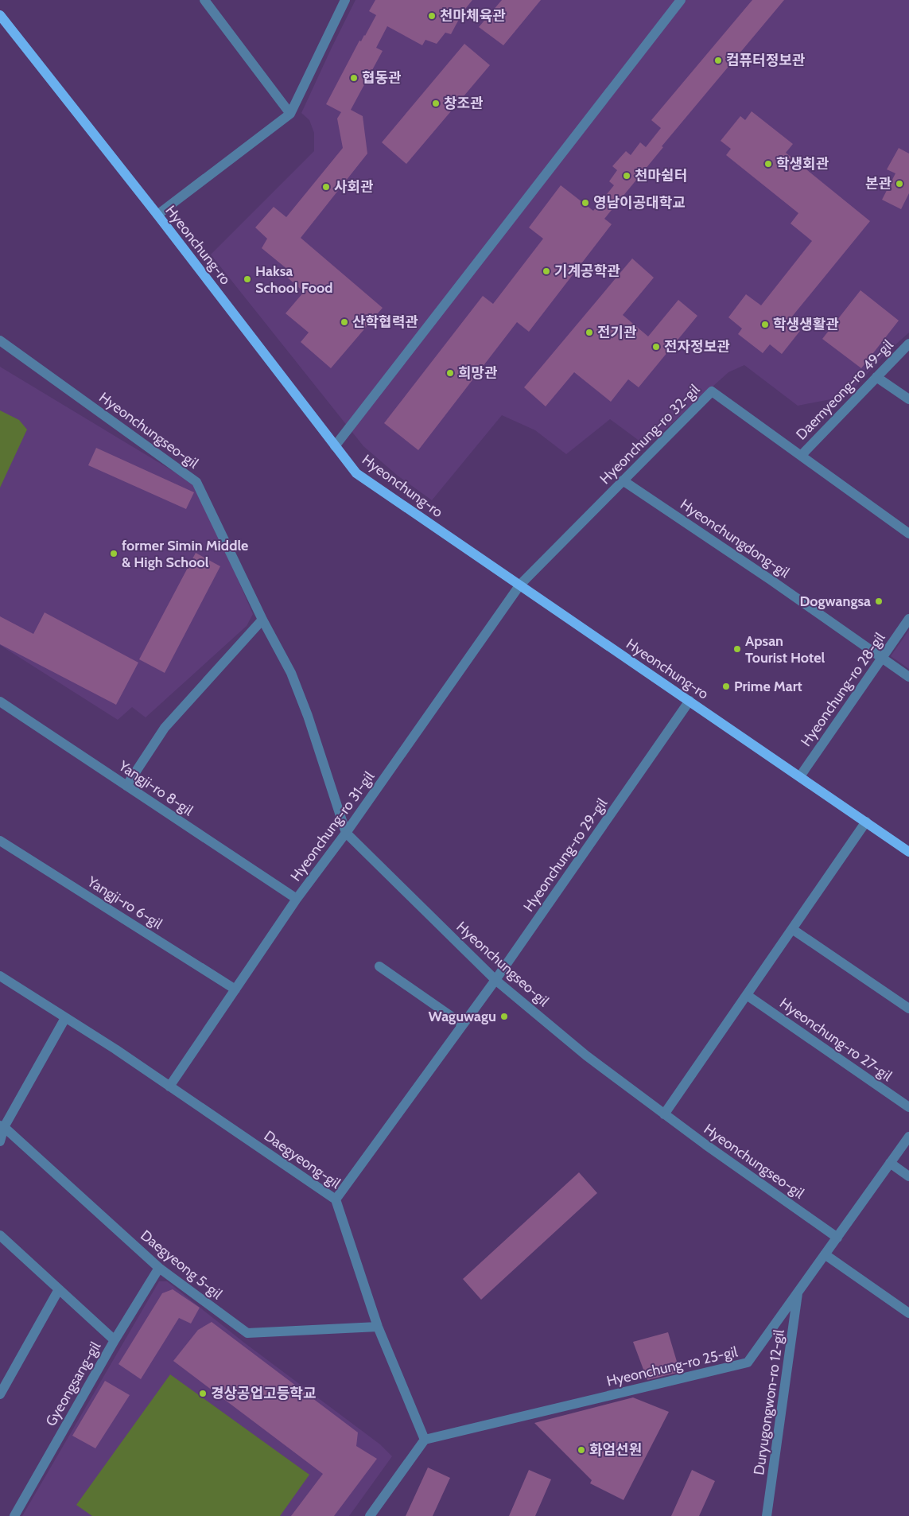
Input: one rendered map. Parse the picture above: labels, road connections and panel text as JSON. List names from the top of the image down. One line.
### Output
{"streets":{"main road":["Hyeonchung-ro"],"street":["Daemyeong-ro 49-gil","Hyeonchungseo-gil","Hyeonchung-ro 32-gil","Hyeonchungdong-gil","Hyeonchung-ro 28-gil","Yangji-ro 8-gil","Hyeonchung-ro 31-gil","Hyeonchung-ro 29-gil","Yangji-ro 6-gil","Hyeonchung-ro 27-gil","Daegyeong-gil","Daegyeong 5-gil","Hyeonchung-ro 25-gil","Gyeongsang-gil","Duryugongwon-ro 12-gil"]},"crossings":[["Hyeonchung-ro","Hyeonchung-ro 32-gil"],["Hyeonchung-ro","Hyeonchung-ro 28-gil"],["Hyeonchung-ro","Hyeonchung-ro 31-gil"],["Hyeonchung-ro","Hyeonchung-ro 29-gil"],["Daemyeong-ro 49-gil","Hyeonchung-ro 32-gil"],["Hyeonchungseo-gil","Hyeonchung-ro 31-gil"],["Hyeonchungseo-gil","Hyeonchung-ro 29-gil"],["Hyeonchungseo-gil","Hyeonchung-ro 25-gil"],["Hyeonchung-ro 32-gil","Hyeonchungdong-gil"],["Hyeonchung-ro 32-gil","Hyeonchung-ro 31-gil"],["Hyeonchungdong-gil","Hyeonchung-ro 28-gil"],["Yangji-ro 8-gil","Hyeonchung-ro 31-gil"],["Hyeonchung-ro 31-gil","Yangji-ro 6-gil"],["Hyeonchung-ro 31-gil","Daegyeong-gil"],["Hyeonchung-ro 29-gil","Daegyeong-gil"],["Daegyeong-gil","Daegyeong 5-gil"],["Daegyeong-gil","Hyeonchung-ro 25-gil"],["Daegyeong 5-gil","Gyeongsang-gil"],["Hyeonchung-ro 25-gil","Duryugongwon-ro 12-gil"]],"places":["천마체육관","컴퓨터정보관","협동관","창조관","학생회관","천마쉼터","본관","사회관","영남이공대학교","기계공학관","Haksa School Food","산학협력관","학생생활관","전기관","전자정보관","희망관","former Simin Middle & High School","Dogwangsa","Apsan Tourist Hotel","Prime Mart","Waguwagu","경상공업고등학교","화엄선원"]}
